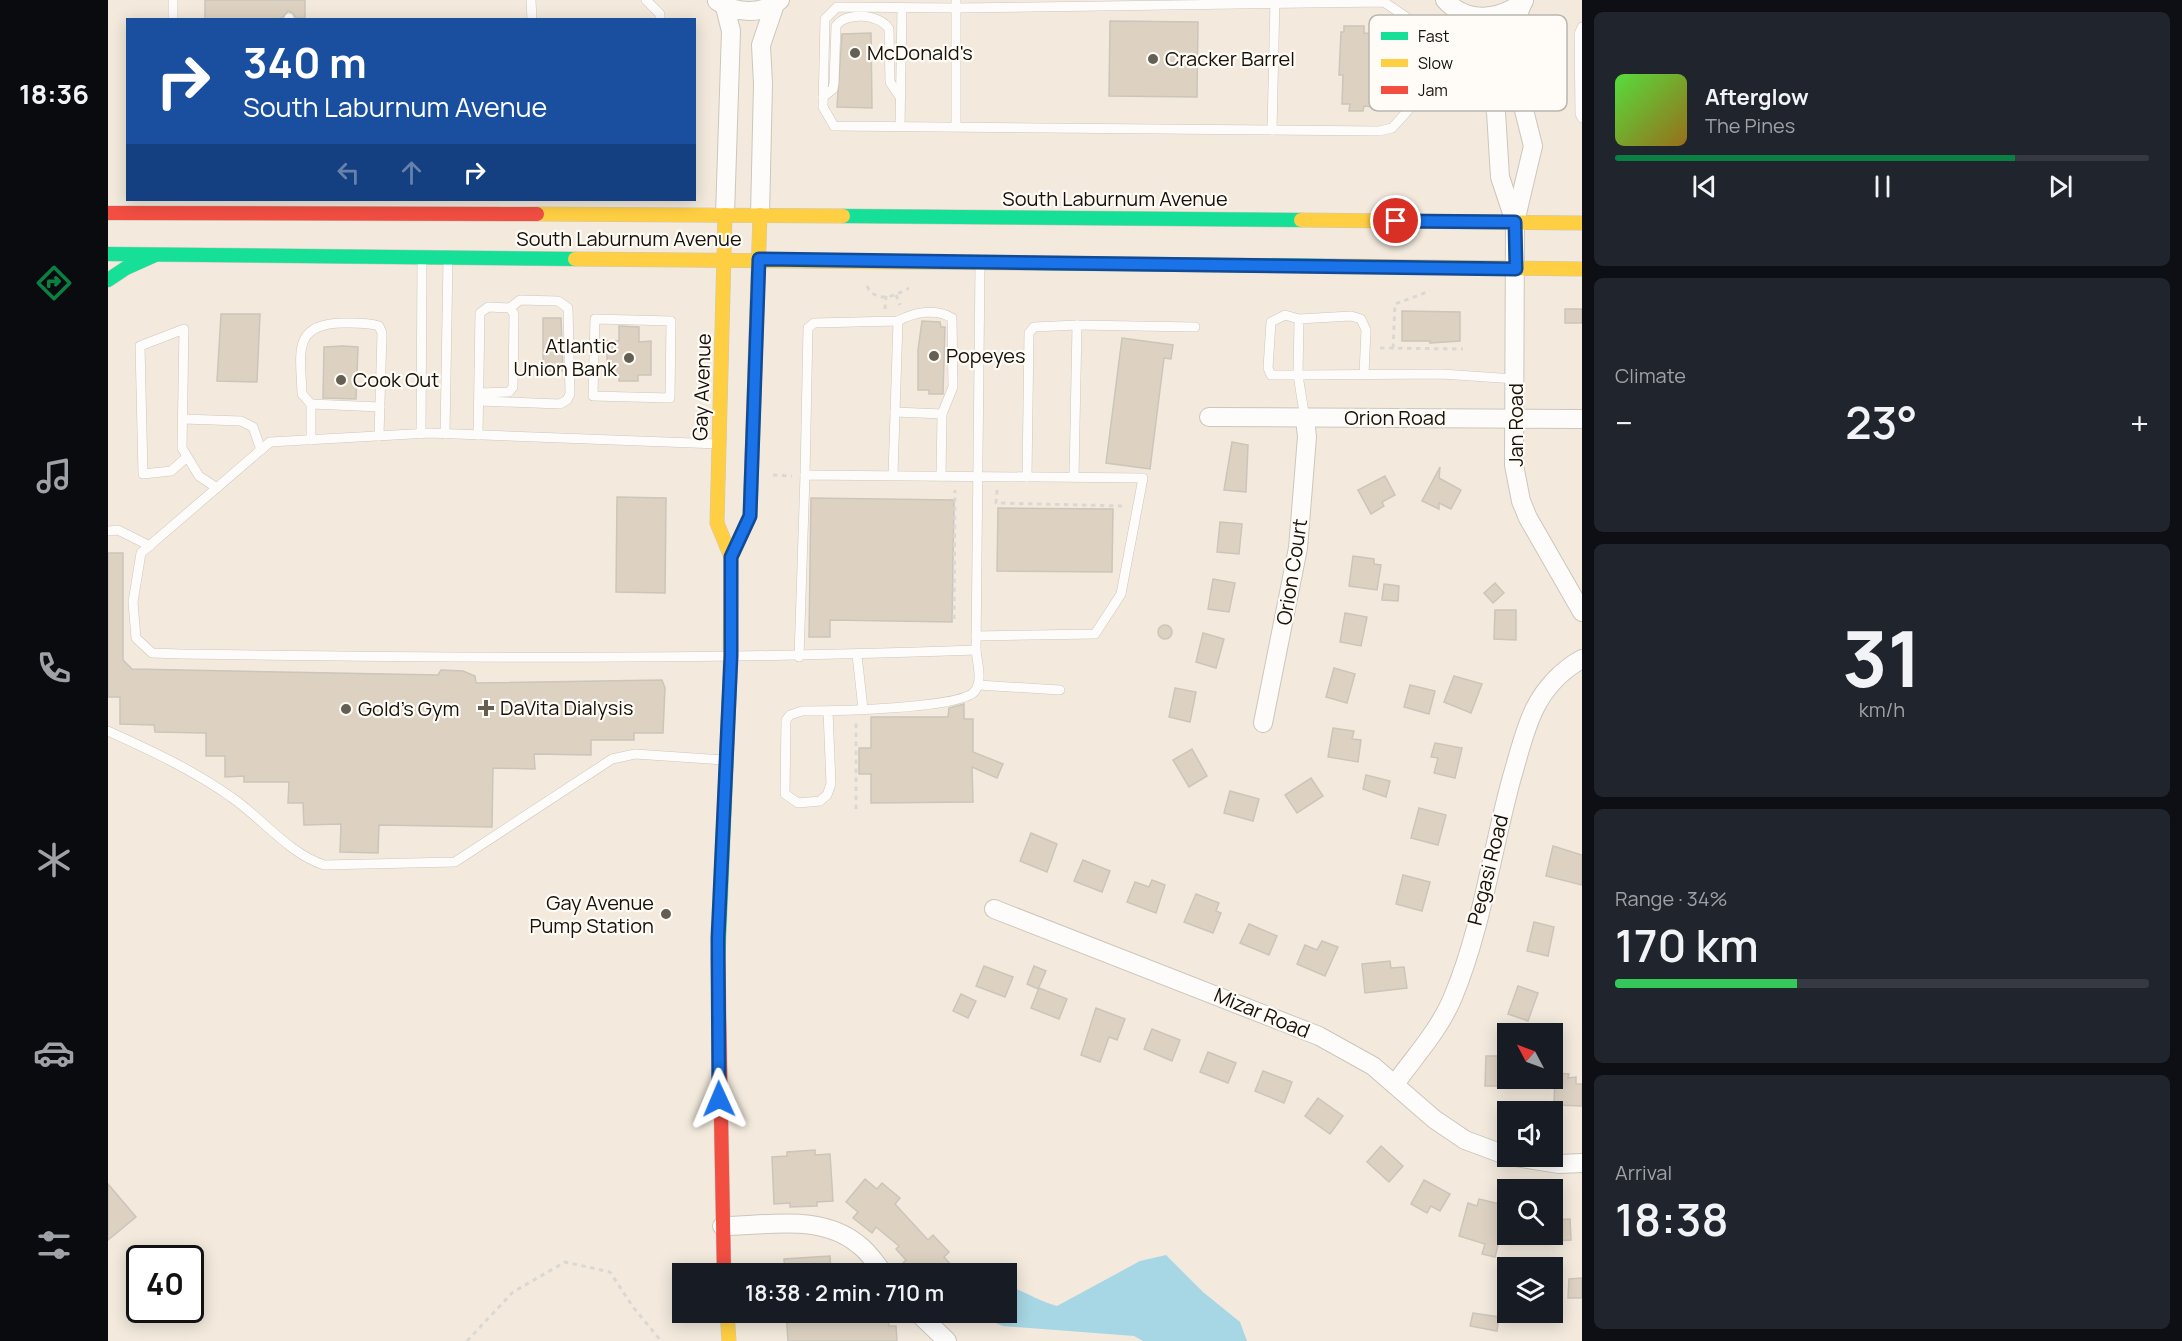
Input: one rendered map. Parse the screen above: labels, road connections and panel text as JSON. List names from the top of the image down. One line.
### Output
{"streets":{"main road":["South Laburnum Avenue","Gay Avenue"],"street":["Orion Road","Jan Road","Orion Court","Pegasi Road","Mizar Road"]},"crossings":[["South Laburnum Avenue","Gay Avenue"],["South Laburnum Avenue","Jan Road"],["Orion Road","Jan Road"],["Orion Road","Orion Court"],["Pegasi Road","Mizar Road"]],"places":{"other":["McDonald's","Cracker Barrel","Popeyes","Atlantic Union Bank","Cook Out","Gold's Gym","Gay Avenue Pump Station"],"health":["DaVita Dialysis"]},"legend":["Fast","Slow","Jam"],"north":"top left","page":{"tabs":"18:36","turn":["340 m","South Laburnum Avenue"],"song":["Afterglow","The Pines"],"tile":["Climate",["31","km/h"],["Range · 34%","170 km"],["Arrival","18:38"]],"heat":["−","23°","+"],"limit":"40","trip":"18:38 · 2 min · 710 m"}}
